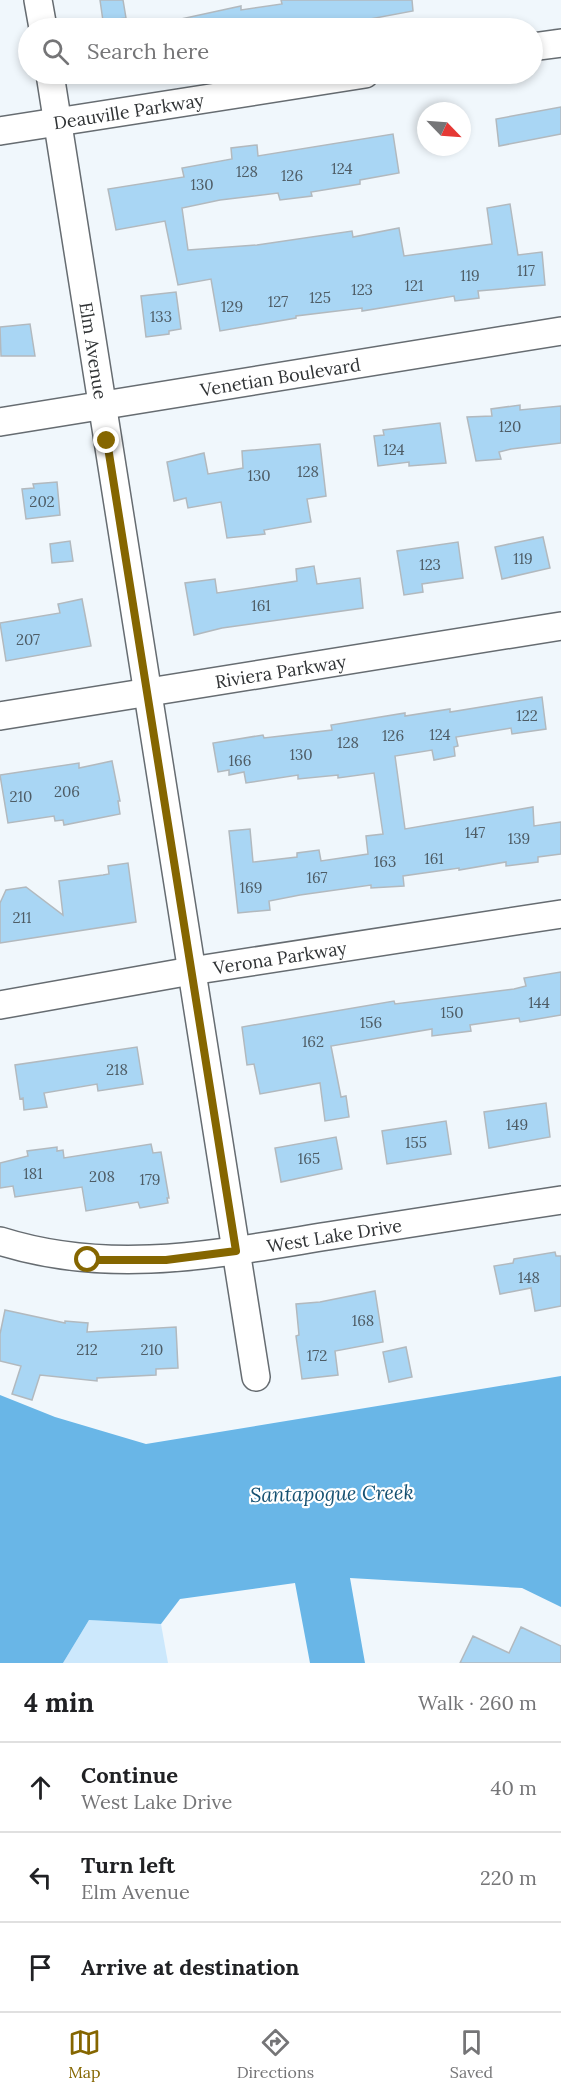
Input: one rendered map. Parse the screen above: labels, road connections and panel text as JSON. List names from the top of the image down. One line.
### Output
{"streets":{"street":["Deauville Parkway","Elm Avenue","Venetian Boulevard","Riviera Parkway","Verona Parkway","West Lake Drive"]},"crossings":[["Deauville Parkway","Elm Avenue"],["Elm Avenue","Venetian Boulevard"],["Elm Avenue","Riviera Parkway"],["Elm Avenue","Verona Parkway"],["Elm Avenue","West Lake Drive"]],"water":["Santapogue Creek"],"house_numbers":["124","128","126","130","117","119","121","123","125","127","129","133","120","124","128","130","202","119","123","161","207","122","124","126","128","130","166","206","210","147","139","161","163","167","169","211","144","150","156","162","218","149","155","165","181","208","179","148","168","212","210","172"],"north":"bottom right","page":{"search":"Search here","heading":["4 min","Walk · 260 m"],"list":[["Continue","West Lake Drive","40 m"],["Turn left","Elm Avenue","220 m"],"Arrive at destination"],"nav":["Map","Directions","Saved"]}}
